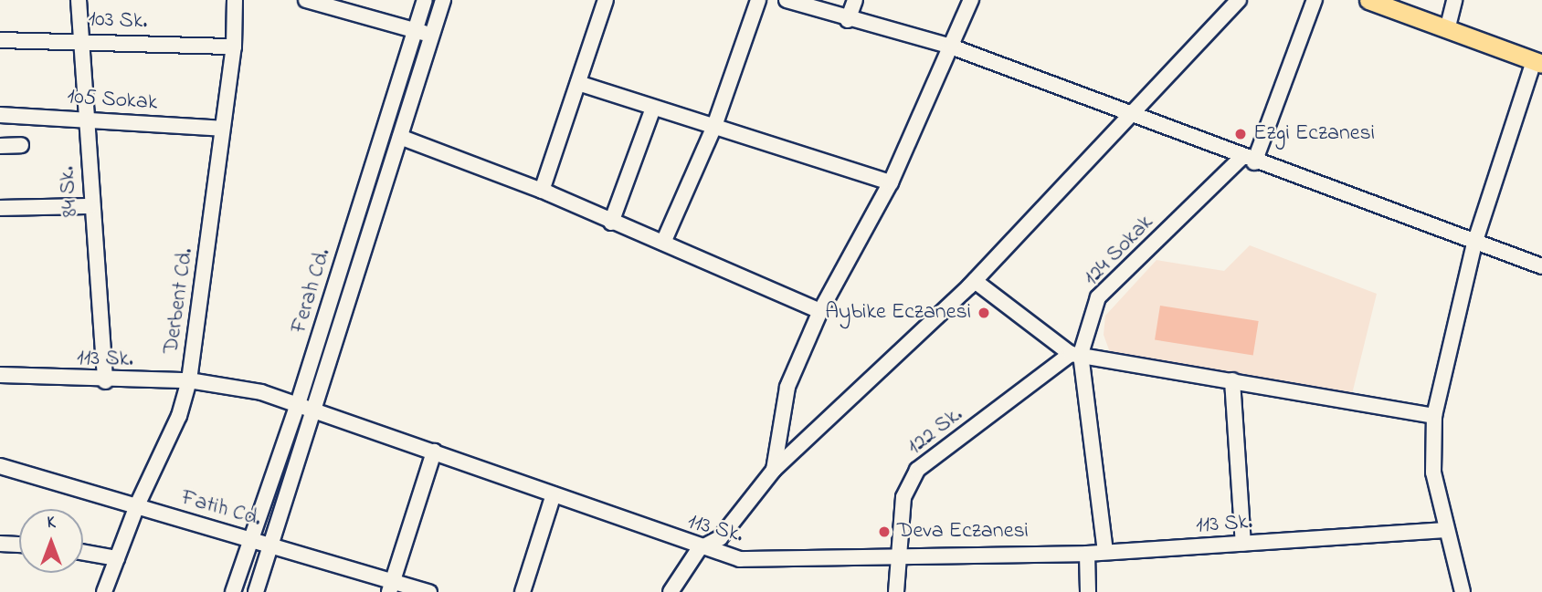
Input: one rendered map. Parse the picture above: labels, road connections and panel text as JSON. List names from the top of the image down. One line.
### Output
{"streets":{"street":["103 Sk.","105 Sokak","84 Sk.","124 Sokak","Ferah Cd.","Derbent Cd.","113 Sk.","122 Sk.","Fatih Cd."]},"crossings":[["103 Sk.","84 Sk."],["103 Sk.","Derbent Cd."],["105 Sokak","84 Sk."],["105 Sokak","Derbent Cd."],["84 Sk.","113 Sk."],["124 Sokak","113 Sk."],["124 Sokak","122 Sk."],["Ferah Cd.","113 Sk."],["Ferah Cd.","Fatih Cd."],["Derbent Cd.","113 Sk."],["Derbent Cd.","Fatih Cd."],["113 Sk.","122 Sk."]],"places":["Ezgi Eczanesi","Aybike Eczanesi","Deva Eczanesi"],"north":"top"}
